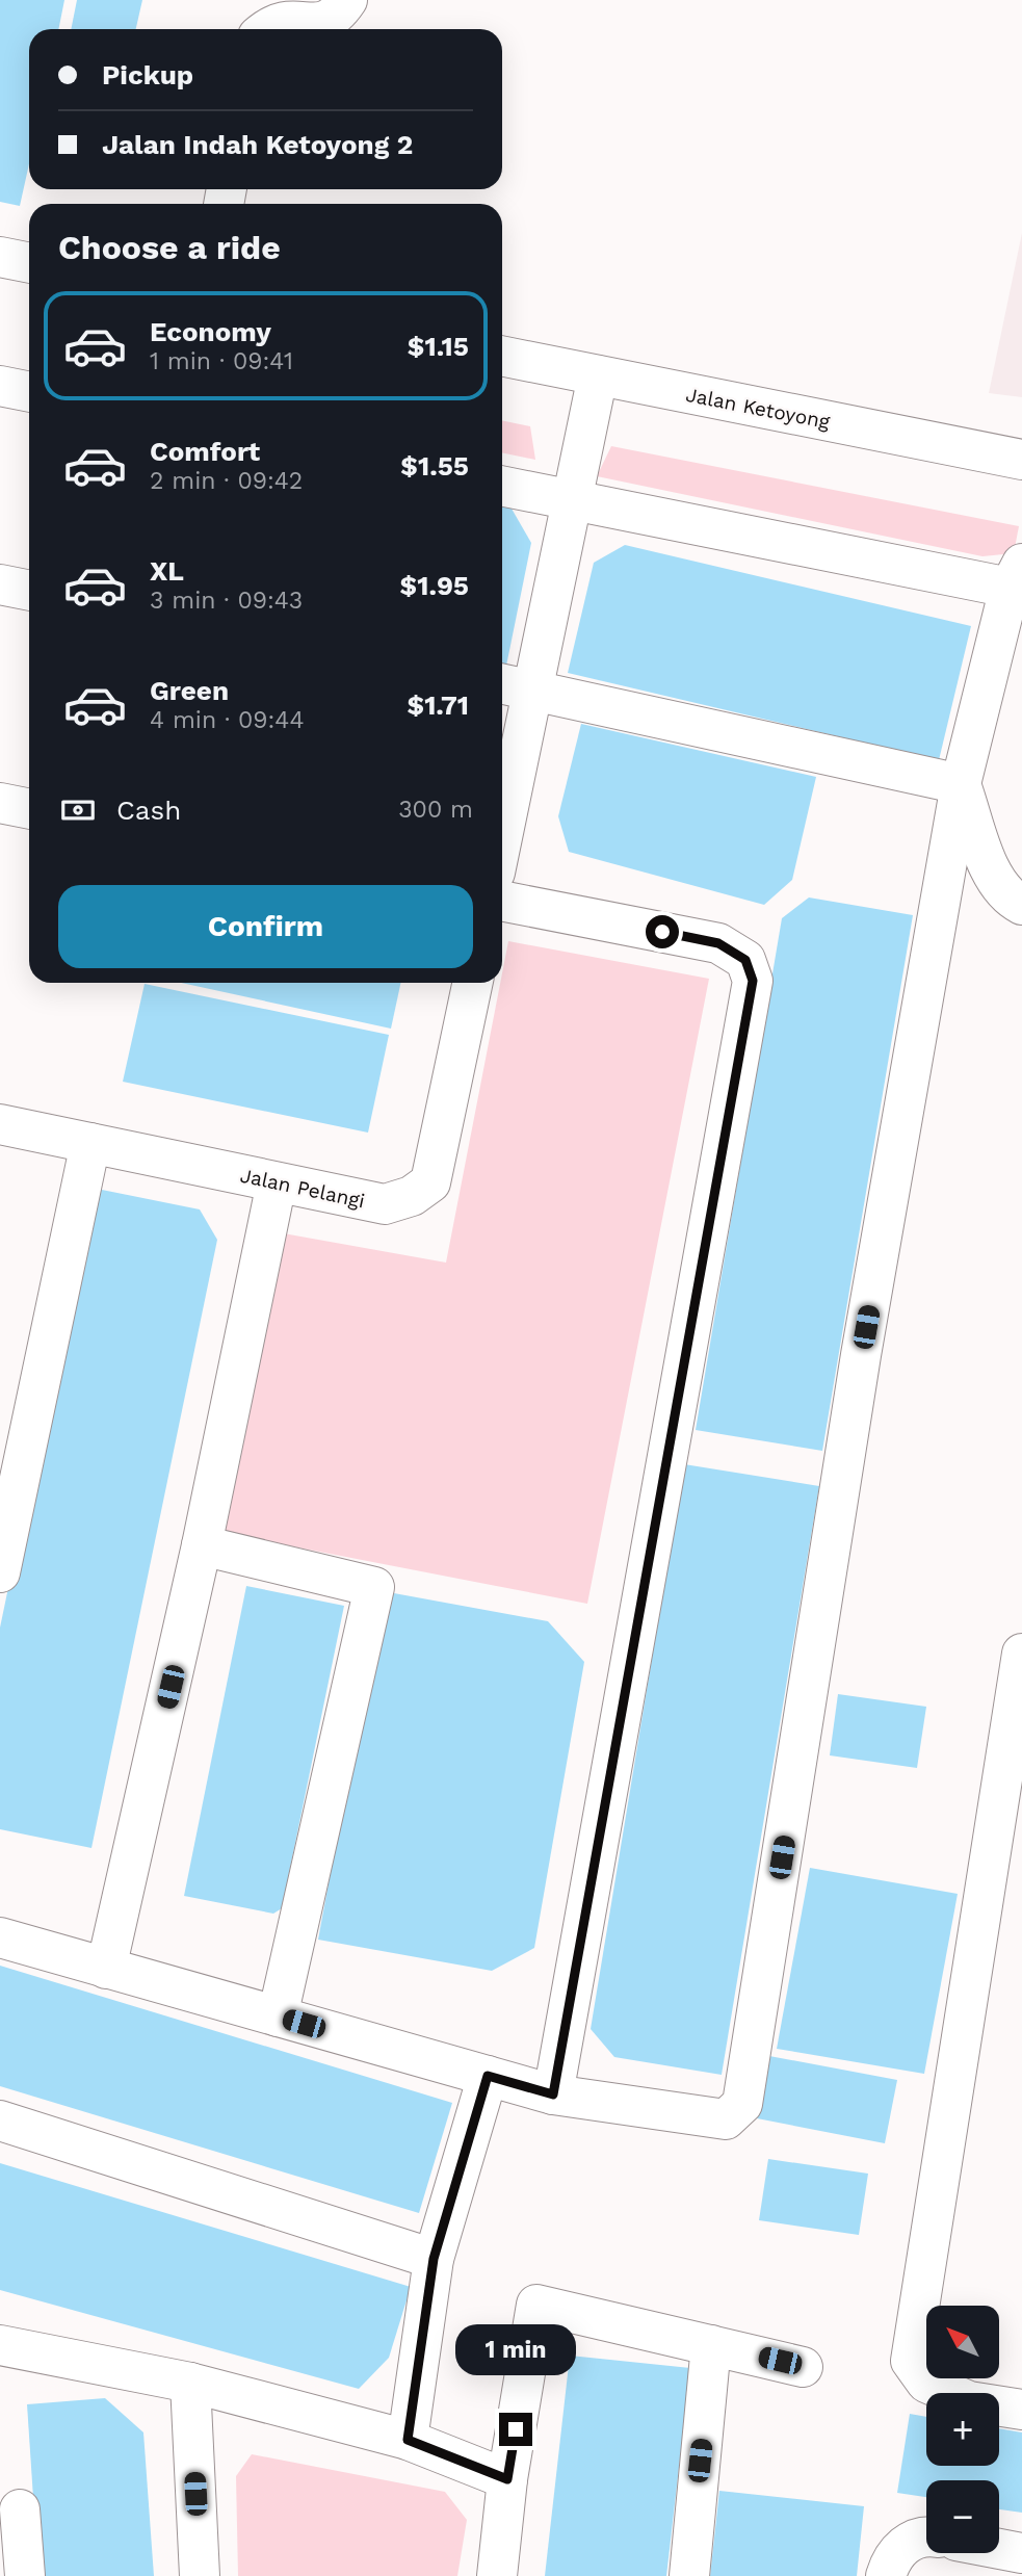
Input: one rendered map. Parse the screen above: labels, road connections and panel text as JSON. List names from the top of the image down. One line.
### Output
{"streets":{"street":["Jalan Ketoyong","Jalan Pelangi"]},"north":"top left","page":{"banner":["Pickup","Jalan Indah Ketoyong 2"],"heading":"Choose a ride","list":[{"name":"Economy","note":"1 min · 09:41","value":"$1.15"},{"name":"Comfort","note":"2 min · 09:42","value":"$1.55"},{"name":"XL","note":"3 min · 09:43","value":"$1.95"},{"name":"Green","note":"4 min · 09:44","value":"$1.71"}],"pay":["Cash","300 m"],"buttons":"Confirm","map_buttons":["+","−"],"bubble":"1 min"}}
